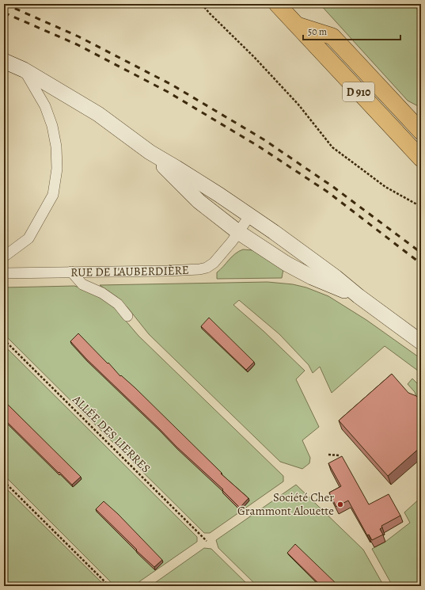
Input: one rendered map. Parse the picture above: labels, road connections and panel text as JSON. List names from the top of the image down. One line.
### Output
{"streets":{"main road":["D 910"],"street":["RUE DE L'AUBERDIÈRE"],"path":["ALLÉE DES LIERRES"]},"places":["Société Cher Grammont Alouette"],"scale_bar":"50 m"}
